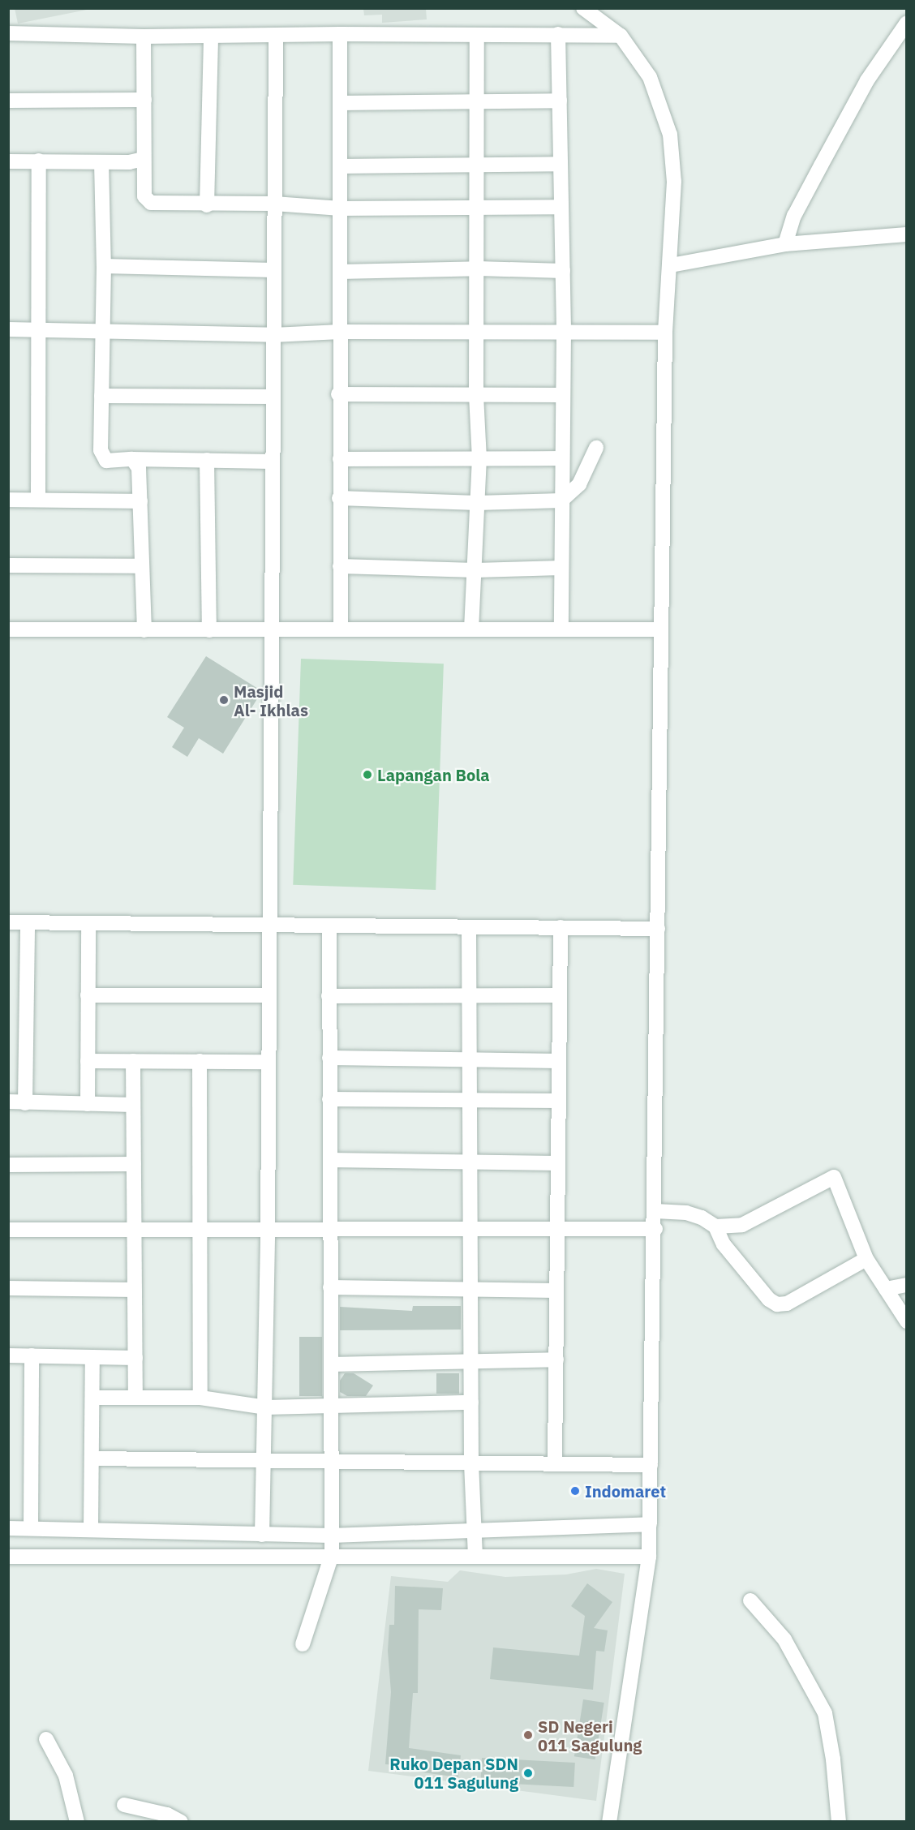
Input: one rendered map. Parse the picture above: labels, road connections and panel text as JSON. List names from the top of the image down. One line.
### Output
{"places":["Masjid Al- Ikhlas","Lapangan Bola","Indomaret","SD Negeri 011 Sagulung","Ruko Depan SDN 011 Sagulung"]}
